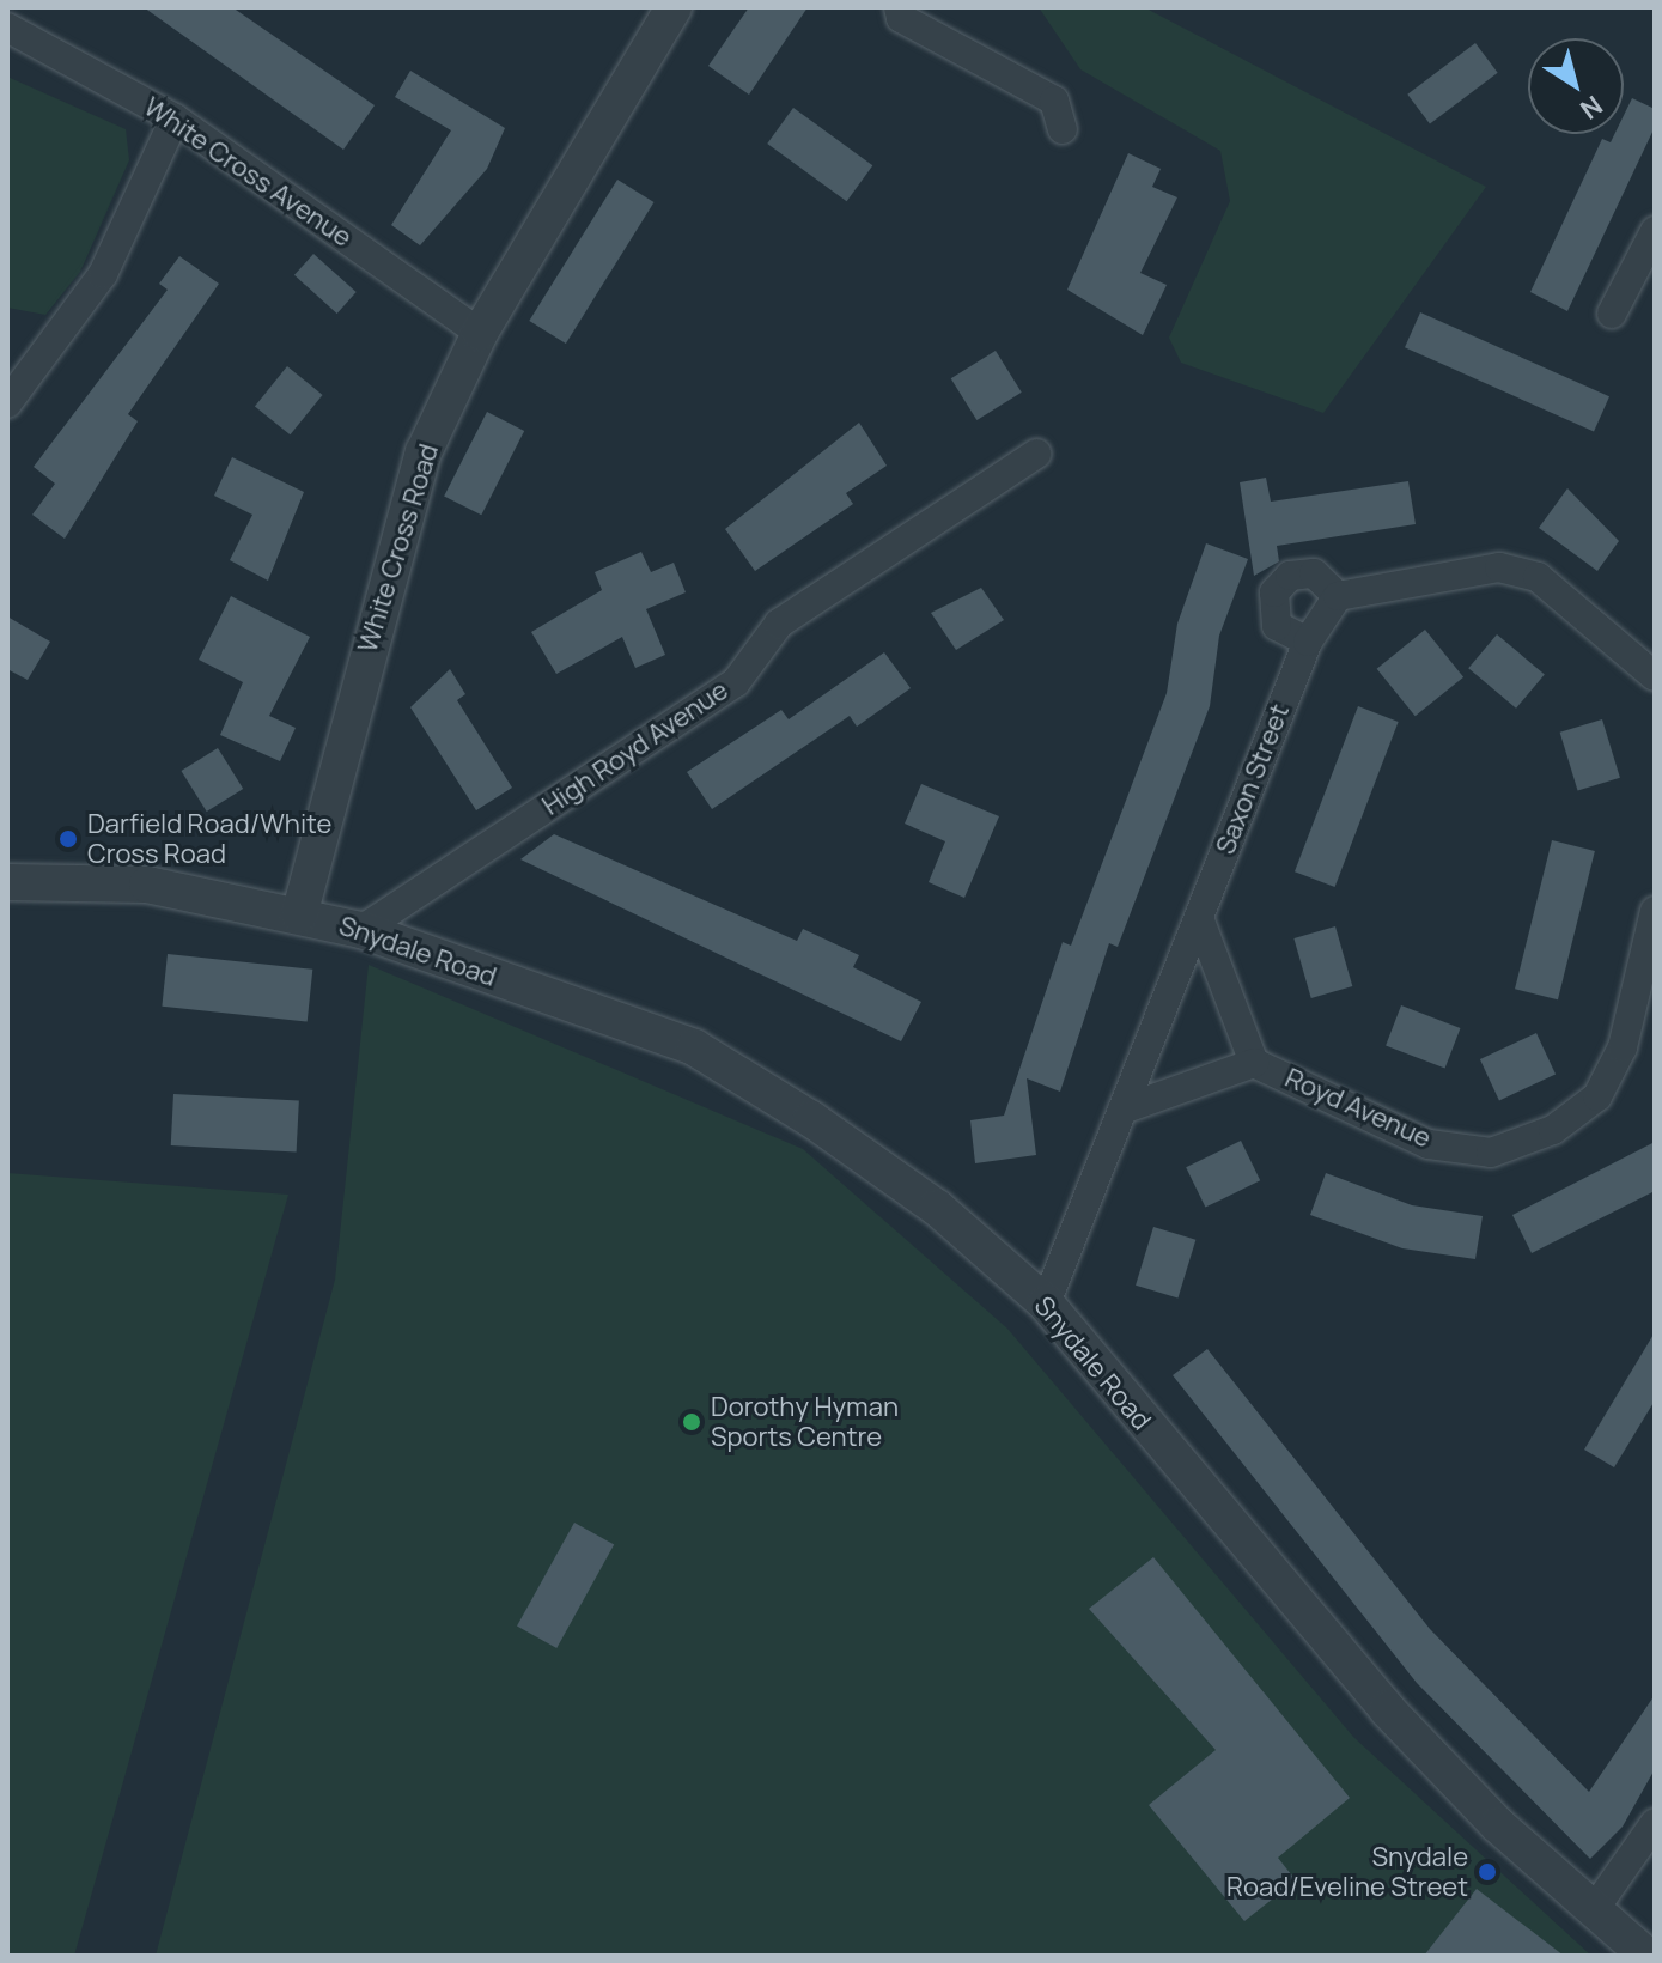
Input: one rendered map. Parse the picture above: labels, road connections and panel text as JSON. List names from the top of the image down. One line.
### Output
{"streets":{"street":["White Cross Avenue","White Cross Road","High Royd Avenue","Saxon Street","Snydale Road","Royd Avenue"]},"crossings":[["White Cross Avenue","White Cross Road"],["White Cross Road","Snydale Road"],["High Royd Avenue","Snydale Road"],["Saxon Street","Snydale Road"]],"places":["Darfield Road/White Cross Road","Dorothy Hyman Sports Centre","Snydale Road/Eveline Street"],"north":"bottom right"}
